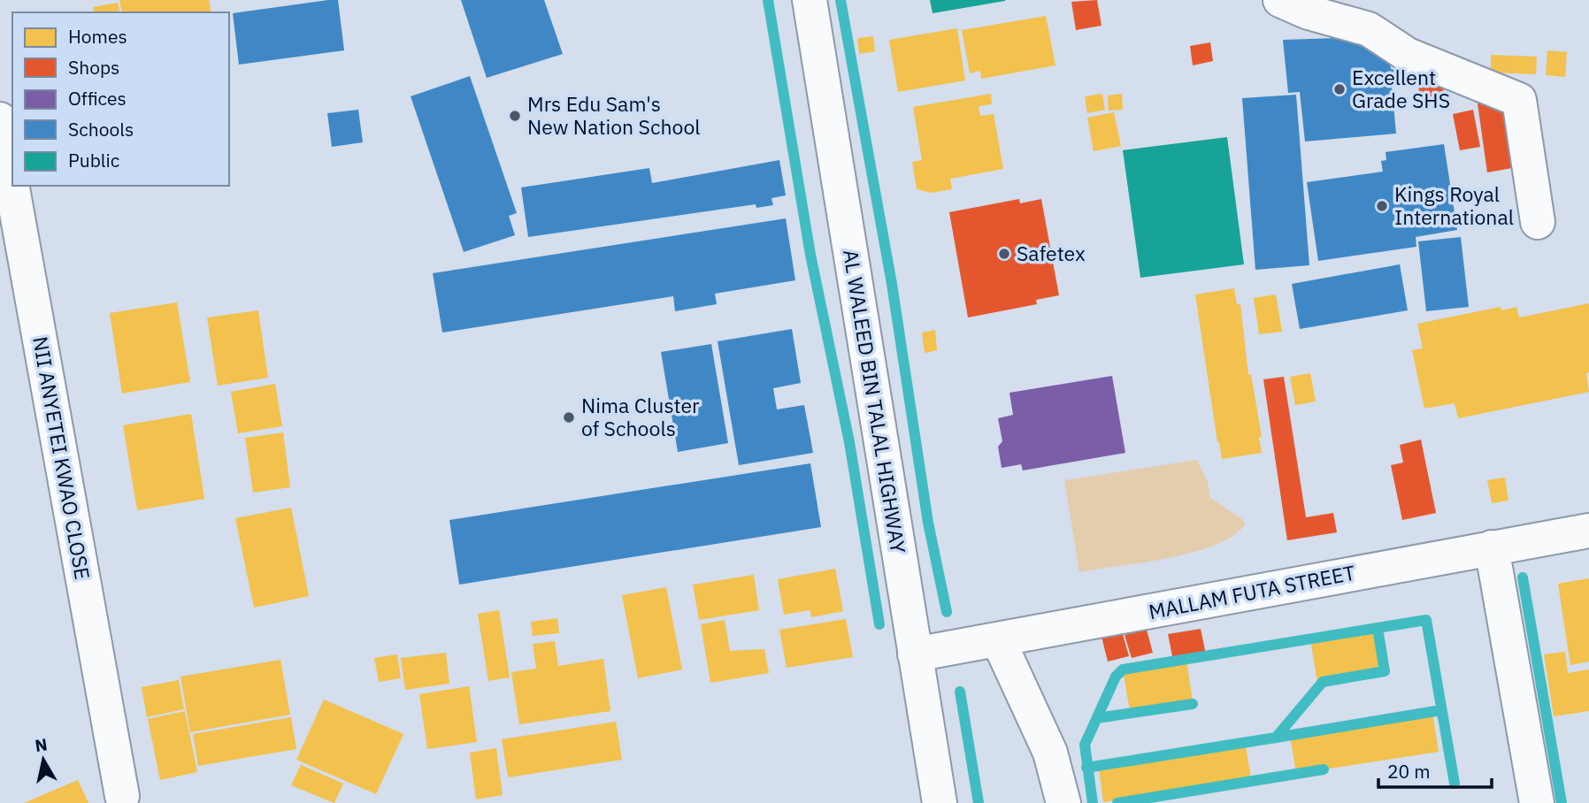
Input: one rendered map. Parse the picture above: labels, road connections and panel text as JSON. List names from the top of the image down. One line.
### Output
{"streets":{"street":["AL WALEED BIN TALAL HIGHWAY","NII ANYETEI KWAO CLOSE","MALLAM FUTA STREET"]},"crossings":[["AL WALEED BIN TALAL HIGHWAY","MALLAM FUTA STREET"]],"places":["Excellent Grade SHS","Mrs Edu Sam's New Nation School","Kings Royal International","Safetex","Nima Cluster of Schools"],"legend":["Homes","Shops","Offices","Schools","Public"],"scale_bar":"20 m","north":"top"}
